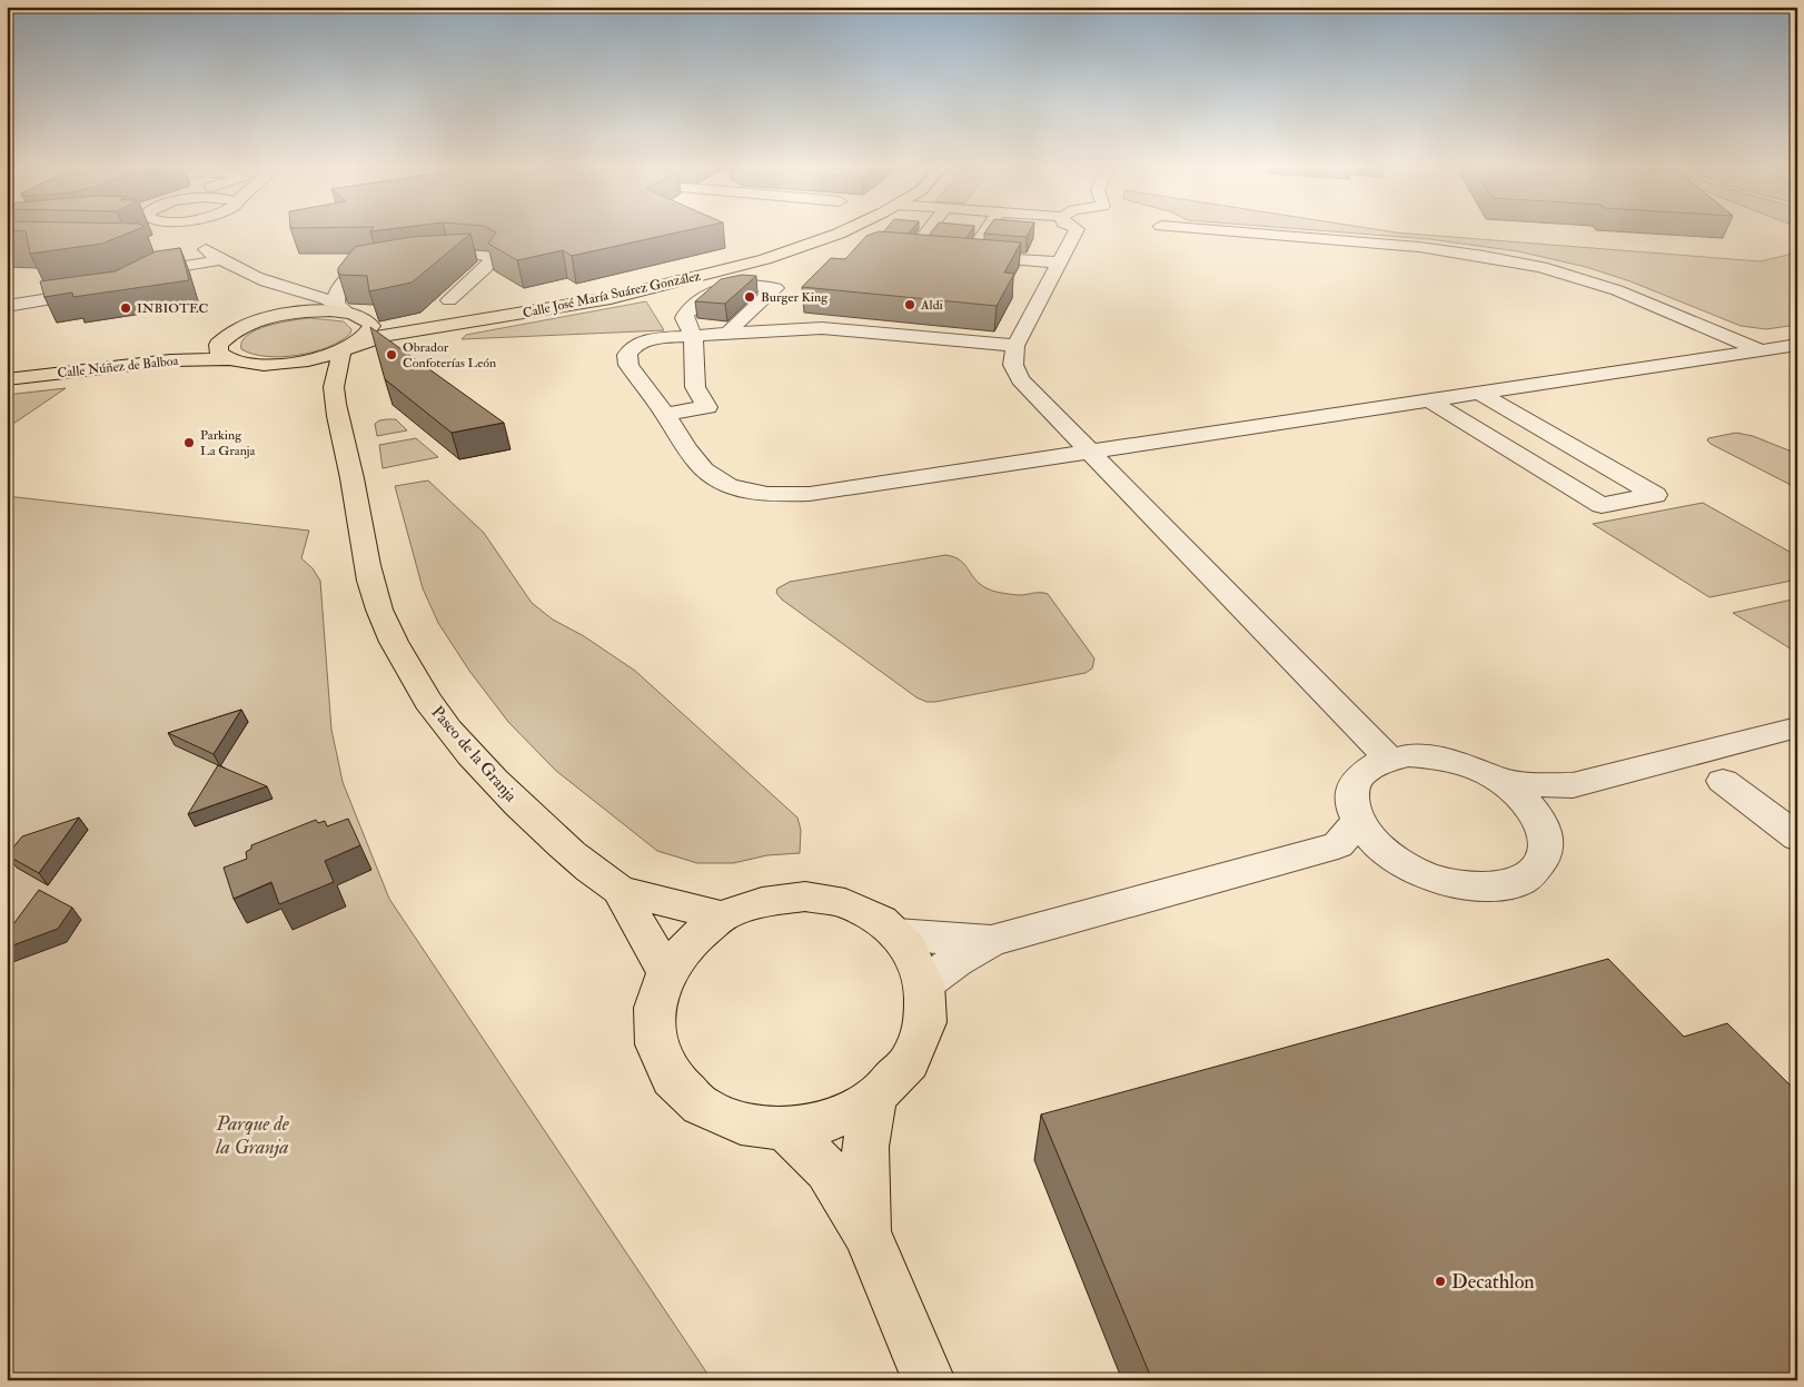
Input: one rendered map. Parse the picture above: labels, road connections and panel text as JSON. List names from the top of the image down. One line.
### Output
{"streets":{"main road":["Calle José María Suárez González","Calle Núñez de Balboa","Paseo de la Granja"]},"crossings":[["Calle José María Suárez González","Calle Núñez de Balboa"],["Calle José María Suárez González","Paseo de la Granja"],["Calle Núñez de Balboa","Paseo de la Granja"]],"parks":["Parque de la Granja"],"places":["Burger King","Aldi","INBIOTEC","Obrador Confoterías León","Parking La Granja","Decathlon"]}
